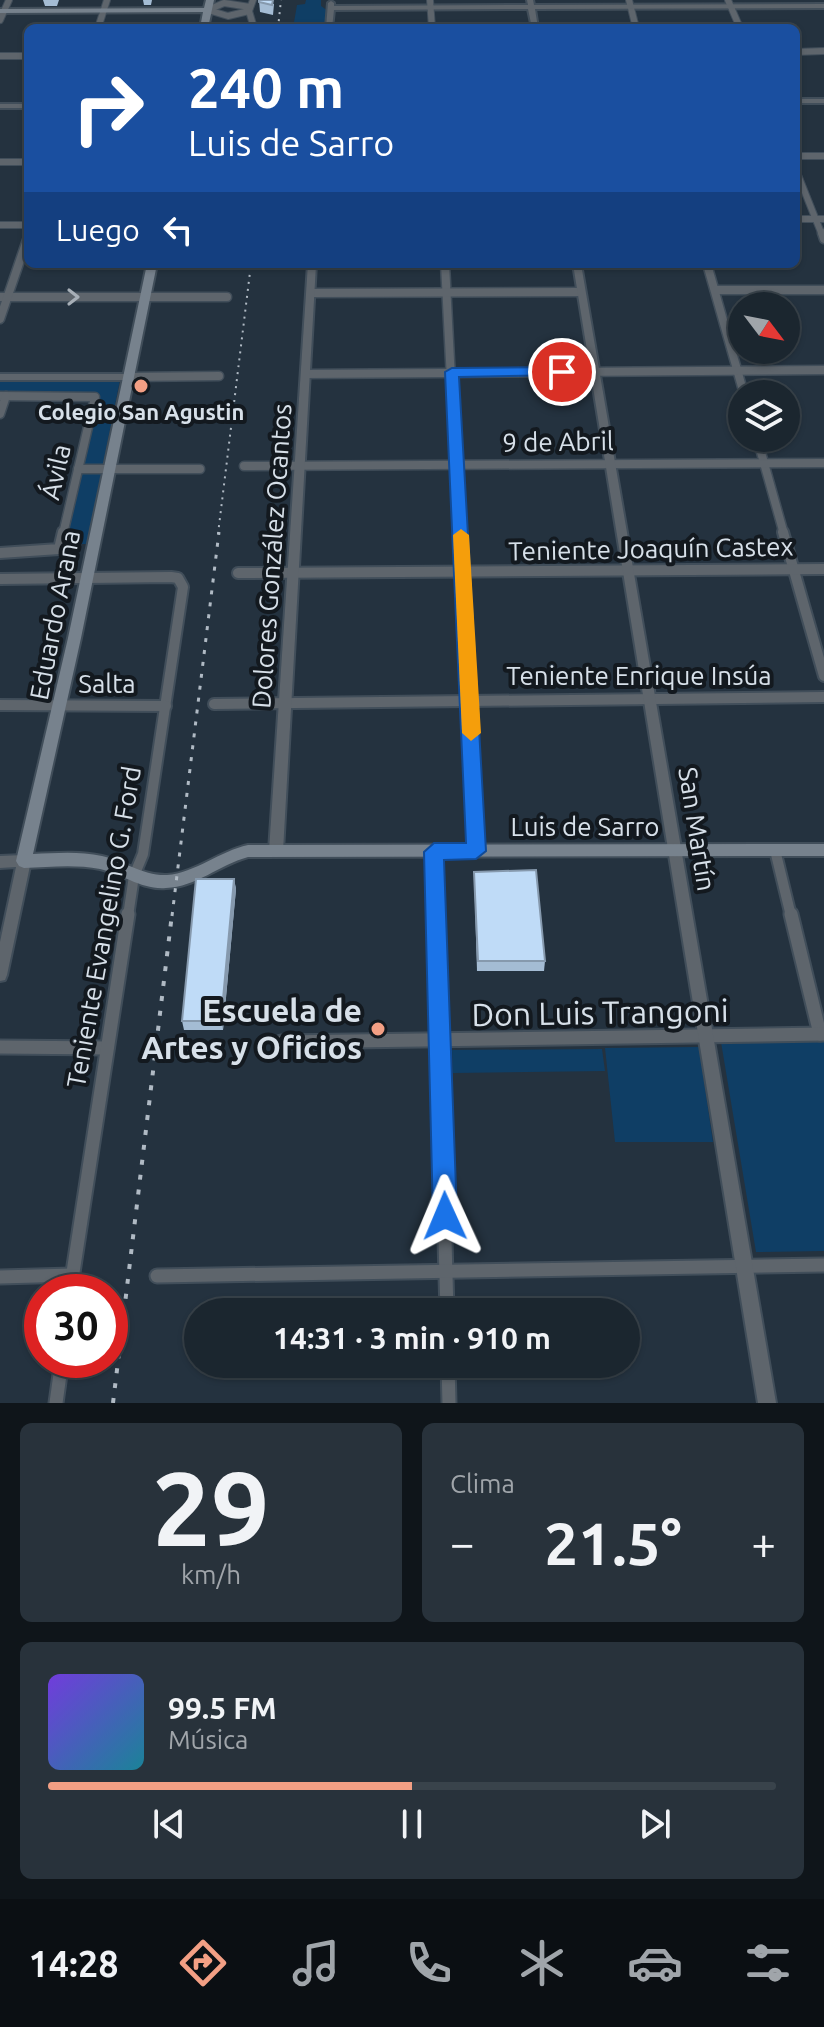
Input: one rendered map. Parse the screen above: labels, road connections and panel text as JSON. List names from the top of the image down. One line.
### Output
{"streets":{"main road":["Eduardo Arana","Luis de Sarro"],"street":["9 de Abril","Ávila","Teniente Joaquín Castex","Dolores González Ocantos","Teniente Enrique Insúa","Salta","San Martín","Teniente Evangelino G. Ford","Don Luis Trangoni"]},"crossings":[["9 de Abril","Dolores González Ocantos"],["9 de Abril","San Martín"],["Teniente Joaquín Castex","Dolores González Ocantos"],["Teniente Joaquín Castex","San Martín"],["Dolores González Ocantos","Teniente Enrique Insúa"],["Dolores González Ocantos","Luis de Sarro"],["Eduardo Arana","Salta"],["Eduardo Arana","Teniente Evangelino G. Ford"],["Teniente Enrique Insúa","San Martín"],["Salta","Teniente Evangelino G. Ford"],["Luis de Sarro","San Martín"],["Luis de Sarro","Teniente Evangelino G. Ford"],["San Martín","Don Luis Trangoni"]],"places":["Colegio San Agustin","Escuela de Artes y Oficios"],"north":"bottom right","page":{"turn":["240 m","Luis de Sarro"],"then":"Luego","limit":"30","trip":"14:31 · 3 min · 910 m","tile":[["29","km/h"],"Clima"],"heat":["−","21.5°","+"],"song":["99.5 FM","Música"],"tabs":"14:28"}}
